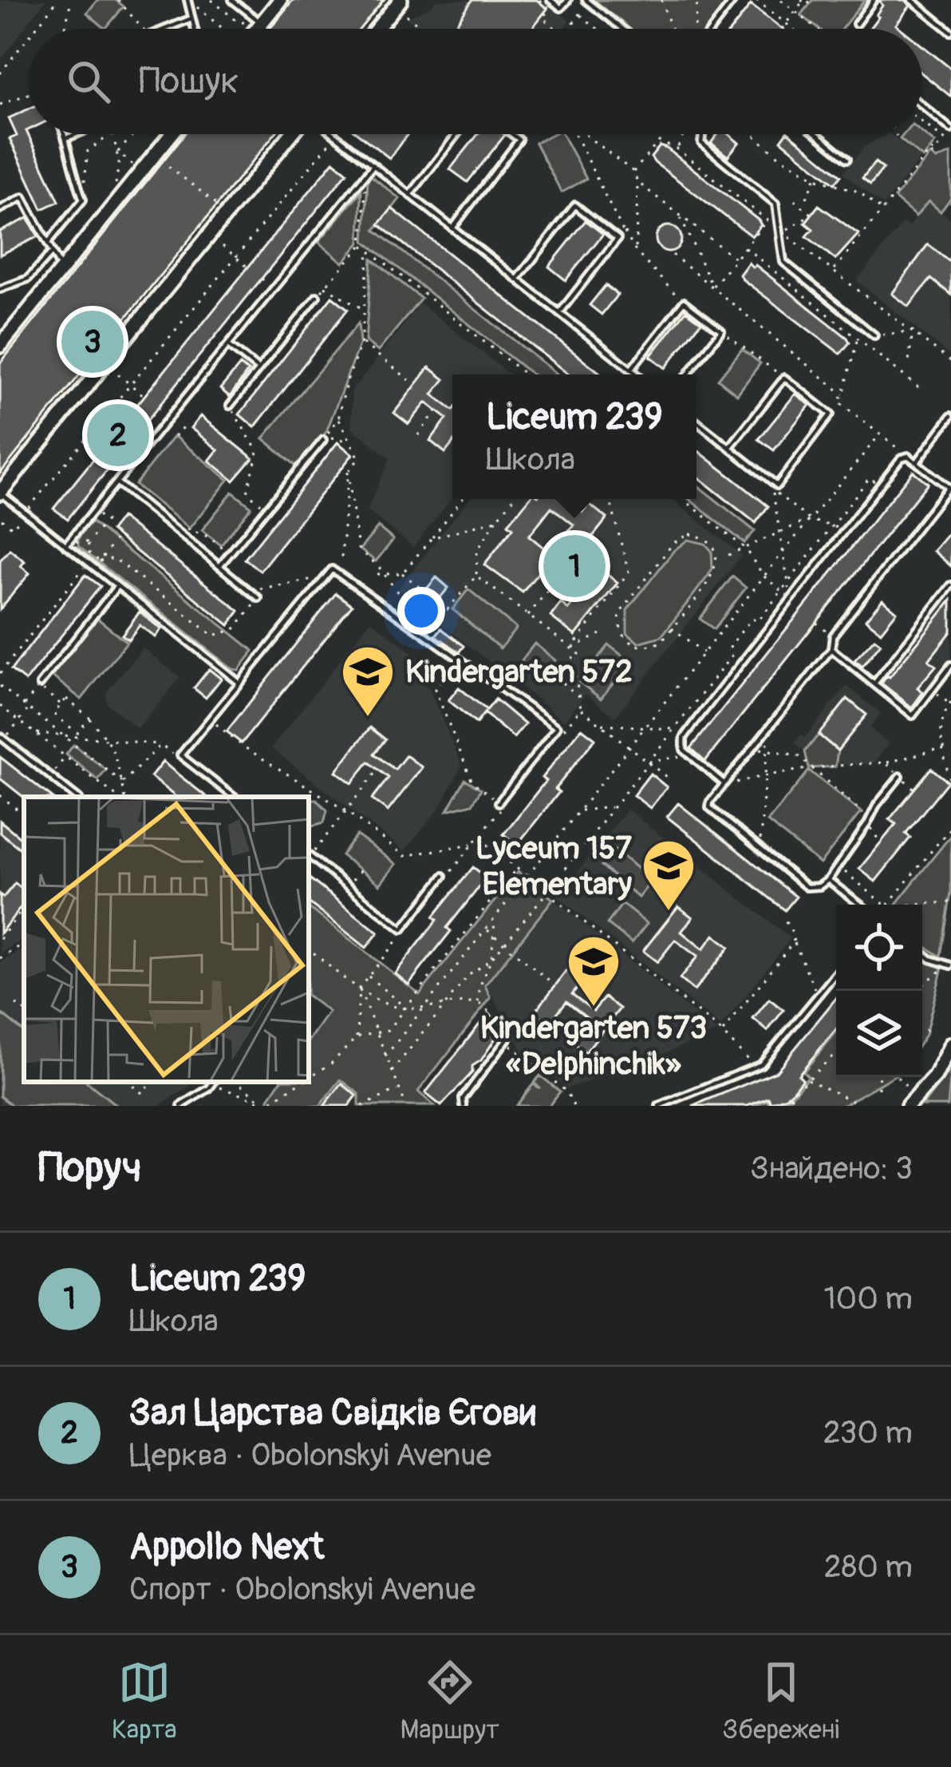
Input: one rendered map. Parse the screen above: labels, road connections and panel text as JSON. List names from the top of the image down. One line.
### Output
{"places":{"school or university":["Kindergarten 572","Lyceum 157 Elementary","Kindergarten 573 «Delphinchik»"]},"page":{"search":"Пошук","pins":["3","2","1"],"popup":["Liceum 239","Школа"],"heading":["Поруч","Знайдено: 3"],"list":[{"mark":"1","name":"Liceum 239","note":"Школа","value":"100 m"},{"mark":"2","name":"Зал Царства Свідків Єгови","note":"Церква · Obolonskyi Avenue","value":"230 m"},{"mark":"3","name":"Appollo Next","note":"Спорт · Obolonskyi Avenue","value":"280 m"}],"nav":["Карта","Маршрут","Збережені"]}}
